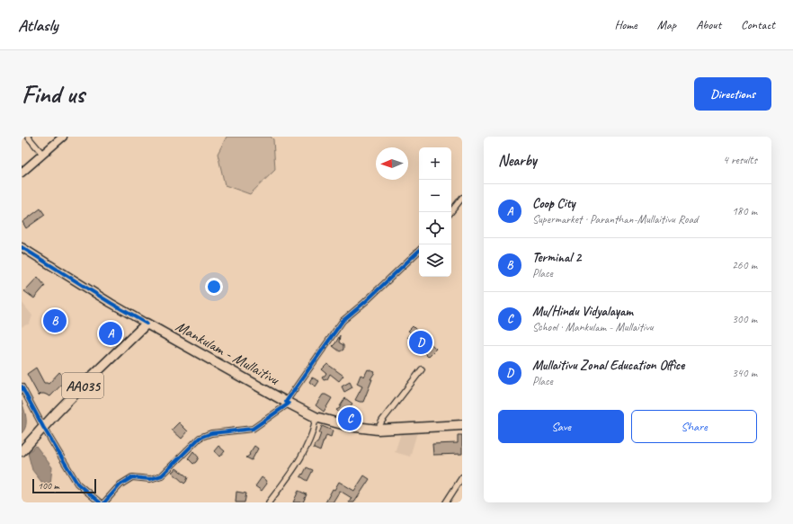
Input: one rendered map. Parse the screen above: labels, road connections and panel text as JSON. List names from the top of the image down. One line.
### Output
{"streets":{"highway":["Mankulam - Mullaitivu","AA035"]},"crossings":[["Mankulam - Mullaitivu","AA035"]],"scale_bar":"100 m","north":"left","page":{"header":"Atlasly","nav":["Home","Map","About","Contact"],"buttons":["Directions",["Save","Share"]],"title":"Find us","heading":["Nearby","4 results"],"map_buttons":["+","−"],"list":[{"mark":"A","name":"Coop City","note":"Supermarket · Paranthan-Mullaitivu Road","value":"180 m"},{"mark":"B","name":"Terminal 2","note":"Place","value":"260 m"},{"mark":"C","name":"Mu/Hindu Vidyalayam","note":"School · Mankulam - Mullaitivu","value":"300 m"},{"mark":"D","name":"Mullaitivu Zonal Education Office","note":"Place","value":"340 m"}],"pins":["B","A","D","C"],"scale":"100 m"}}
